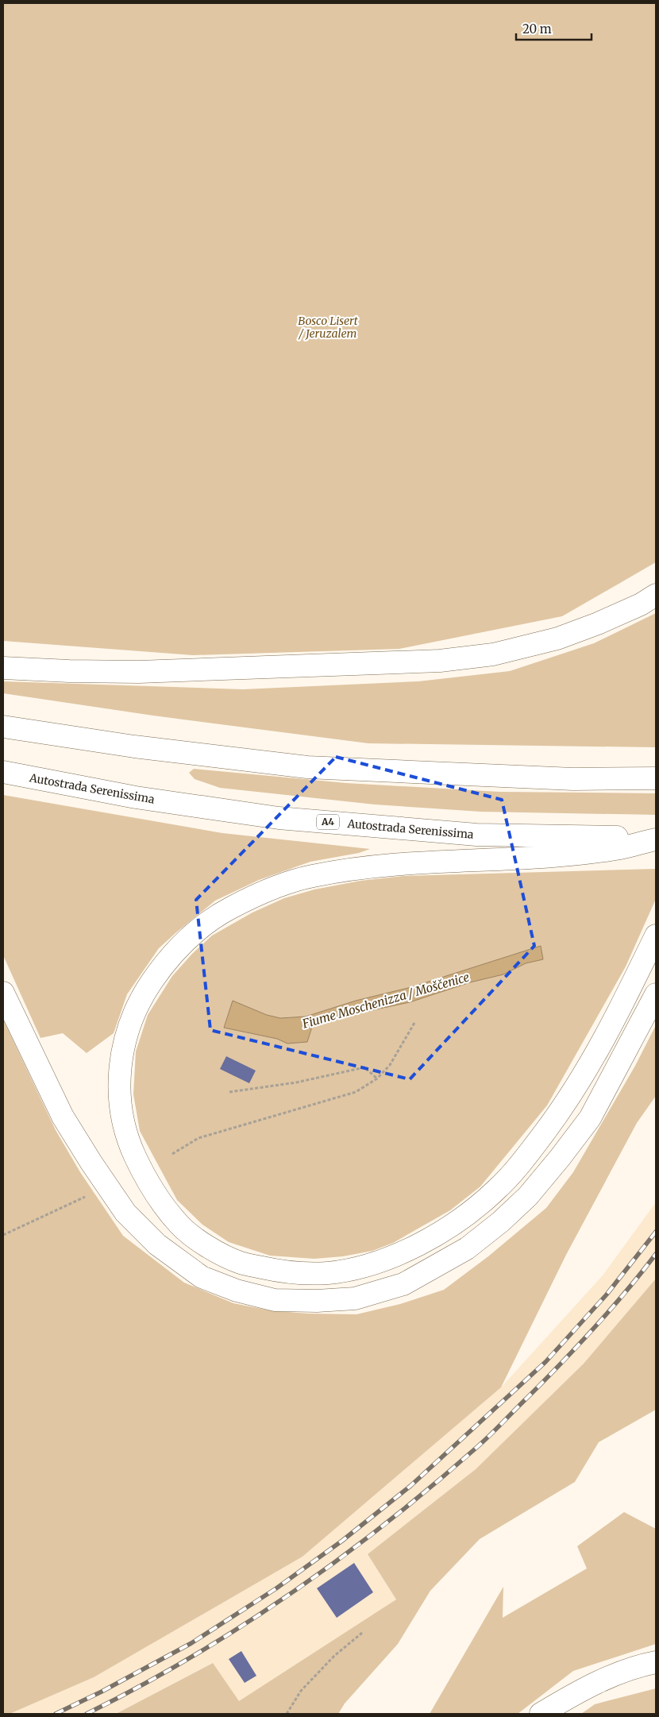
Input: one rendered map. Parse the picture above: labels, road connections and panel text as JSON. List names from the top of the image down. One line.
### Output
{"streets":{"main road":["Autostrada Serenissima","A4"]},"water":["Fiume Moschenizza / Moščenice"],"parks":["Bosco Lisert / Jeruzalem"],"scale_bar":"20 m"}
